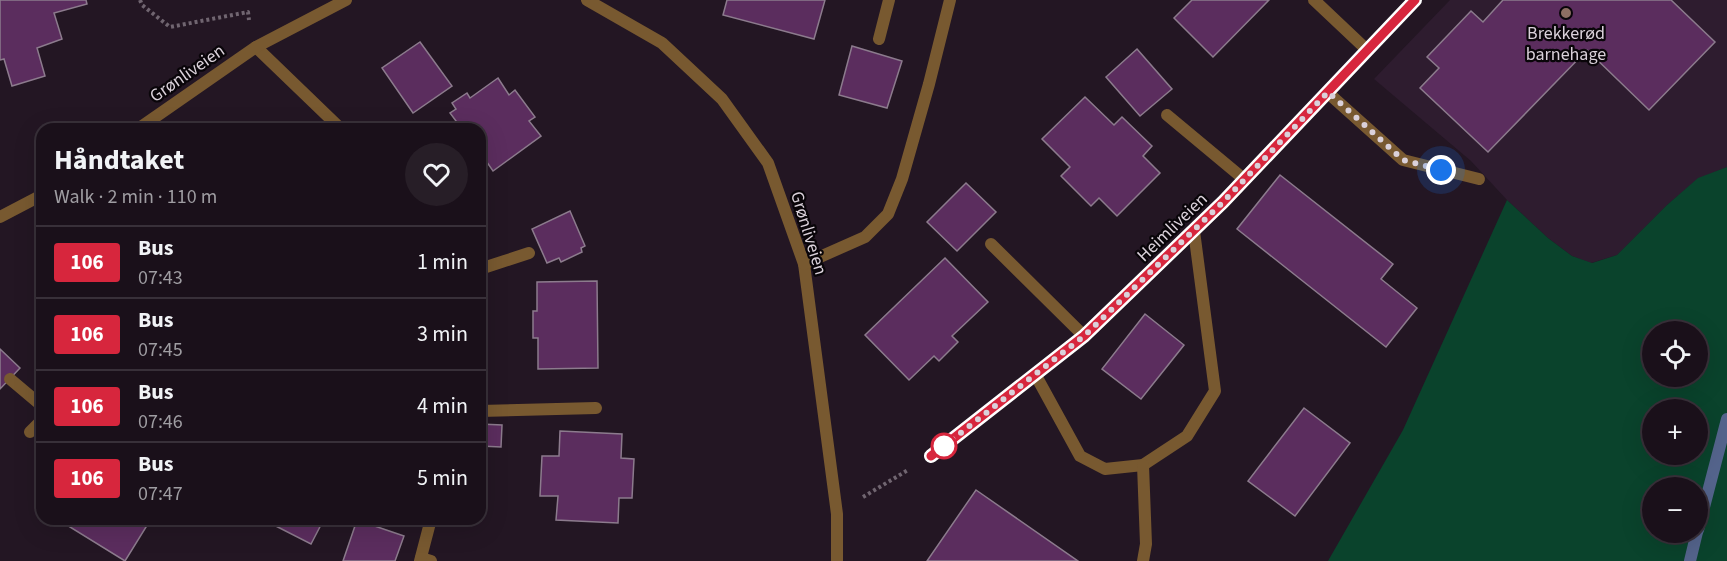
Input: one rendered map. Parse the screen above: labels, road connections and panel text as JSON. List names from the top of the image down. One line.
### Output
{"streets":{"street":["Grønliveien","Heimliveien"]},"places":["Brekkerød barnehage"],"lines":["bus line 106"],"page":{"heading":["Håndtaket","Walk · 2 min · 110 m"],"list":[{"mark":"106","name":"Bus","note":"07:43","value":"1 min"},{"mark":"106","name":"Bus","note":"07:45","value":"3 min"},{"mark":"106","name":"Bus","note":"07:46","value":"4 min"},{"mark":"106","name":"Bus","note":"07:47","value":"5 min"}],"map_buttons":["+","−"]}}
